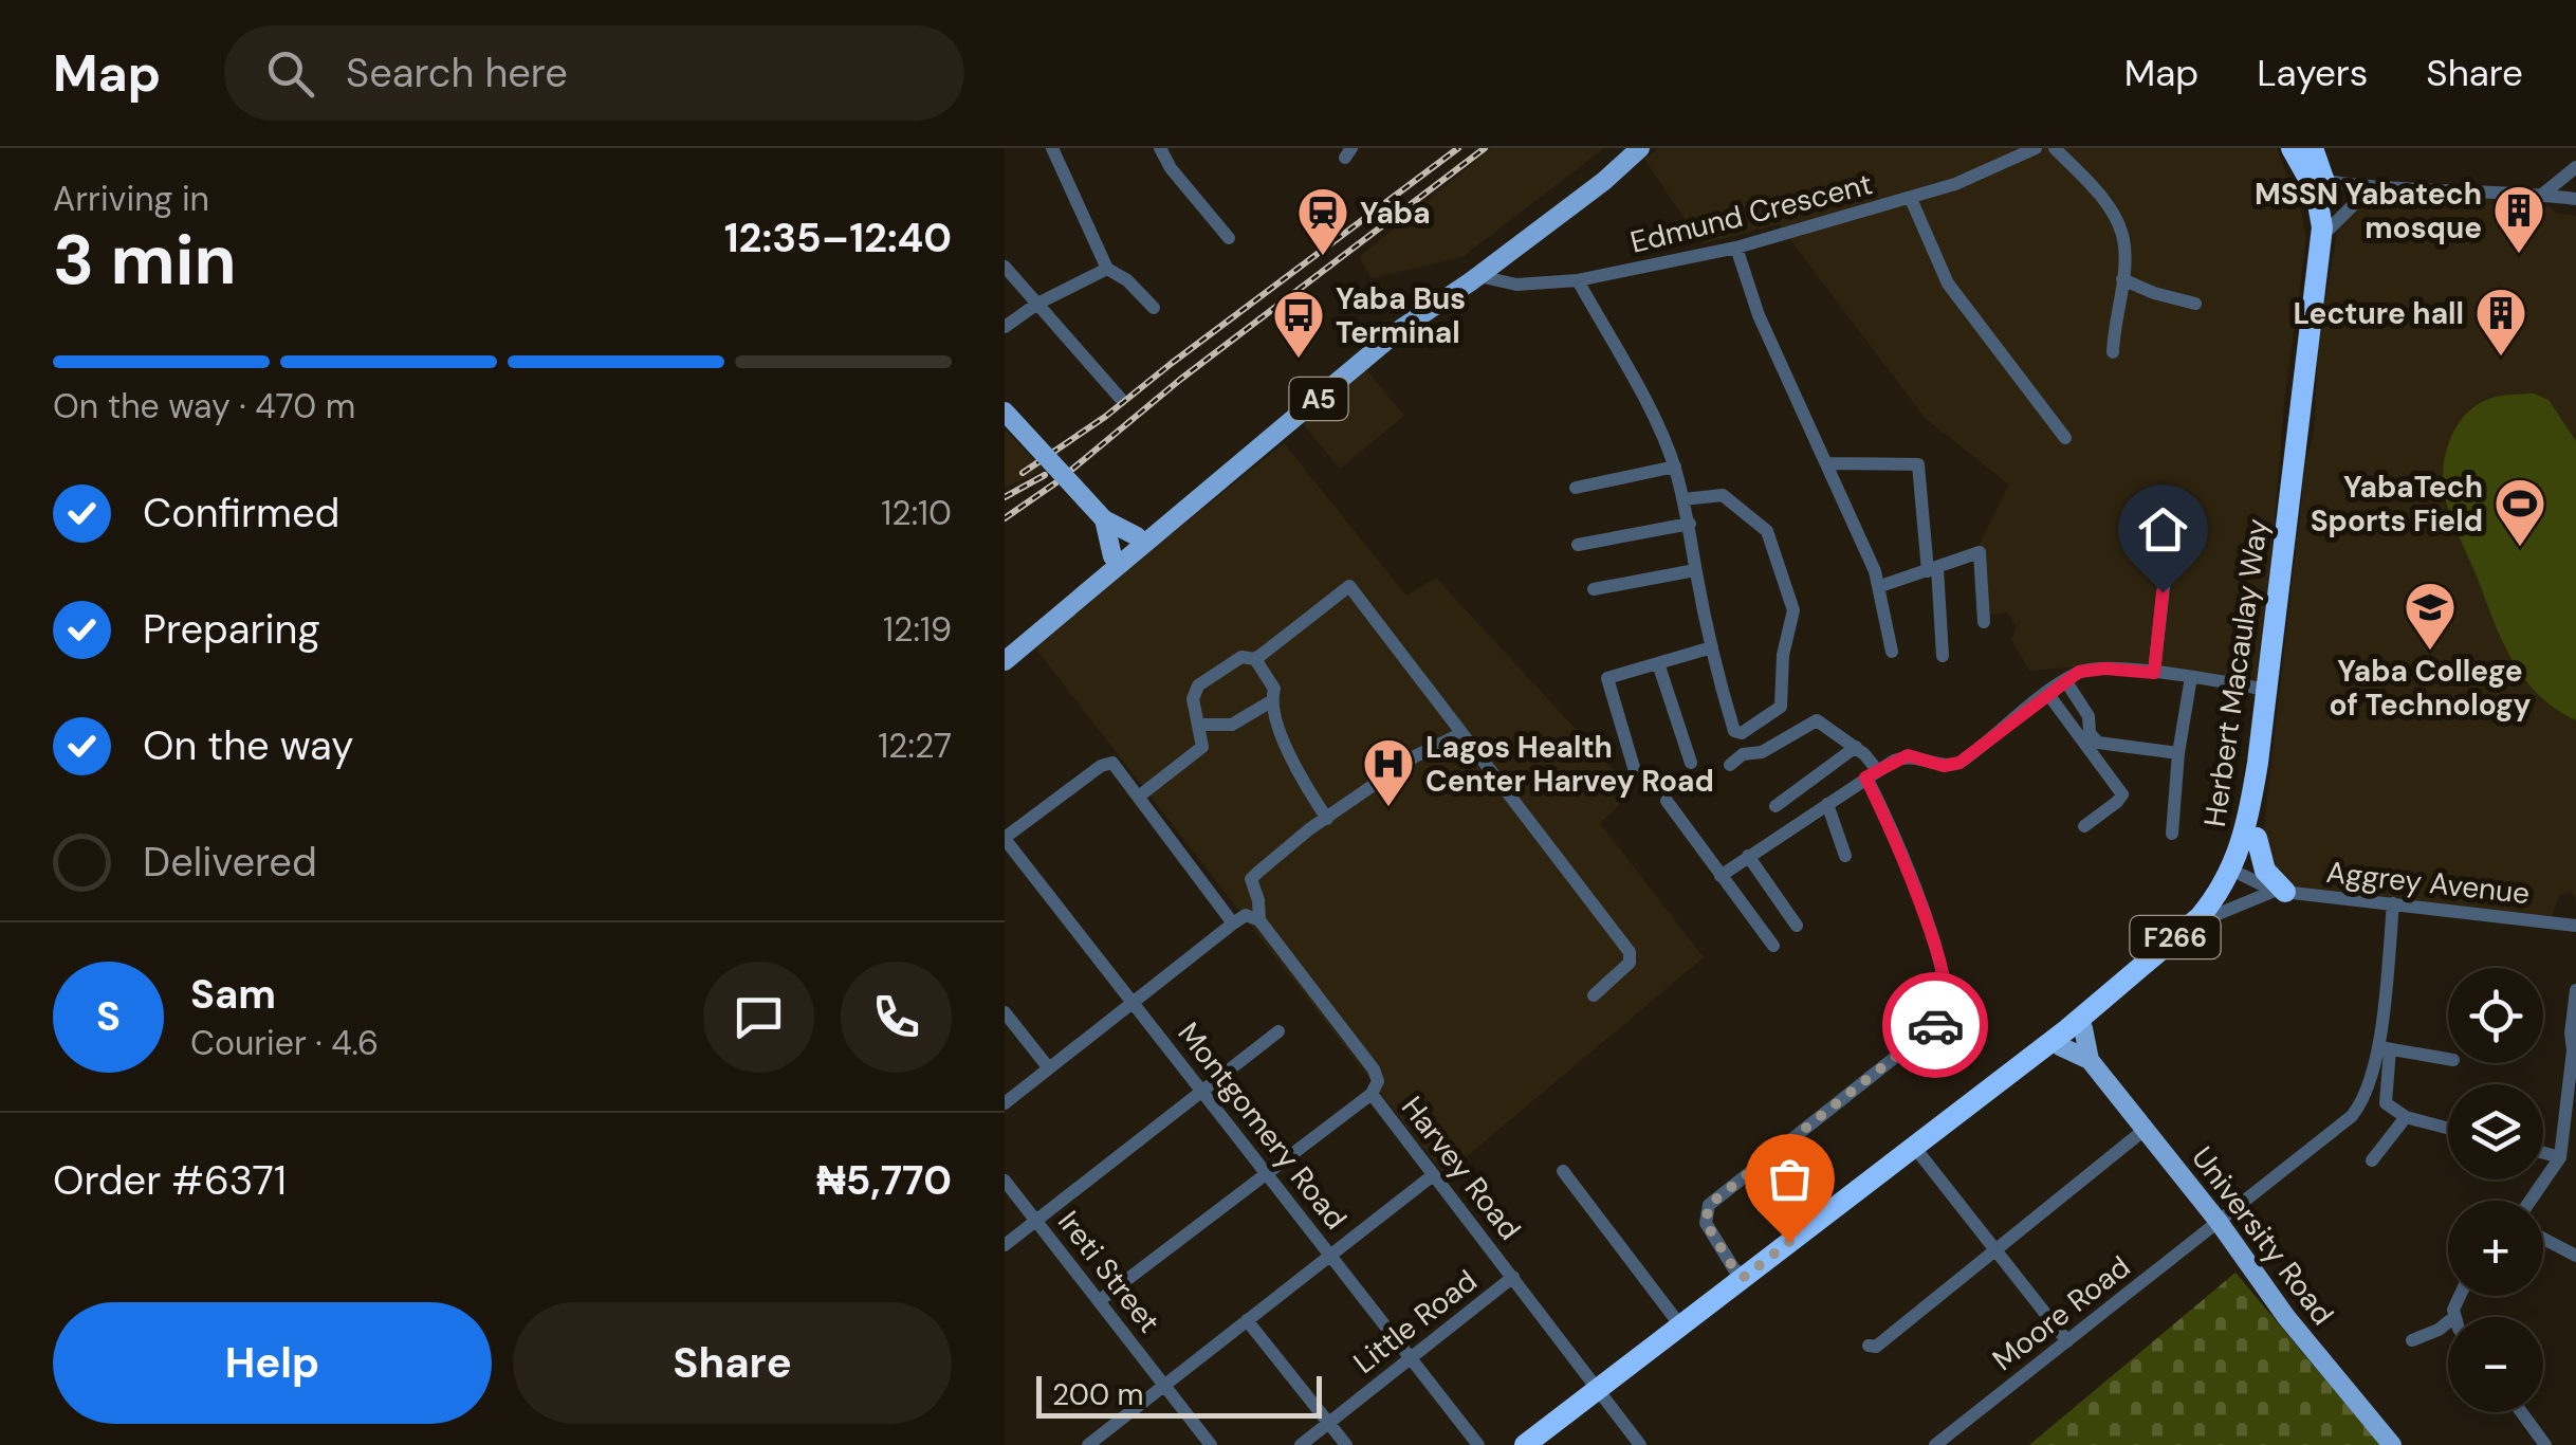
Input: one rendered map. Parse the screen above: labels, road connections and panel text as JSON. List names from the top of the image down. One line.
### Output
{"streets":{"highway":["Herbert Macaulay Way","F266"],"main road":["A5","University Road"],"street":["Edmund Crescent","Aggrey Avenue","Montgomery Road","Harvey Road","Ireti Street","Moore Road","Little Road"]},"crossings":[["Edmund Crescent","A5"],["Herbert Macaulay Way","Harvey Road"],["Montgomery Road","Little Road"],["Harvey Road","Little Road"],["University Road","Moore Road"]],"places":{"building":["MSSN Yabatech mosque","Lecture hall"],"station":["Yaba"],"bus stop":["Yaba Bus Terminal"],"sports":["YabaTech Sports Field"],"school or university":["Yaba College of Technology"],"hospital":["Lagos Health Center Harvey Road"]},"scale_bar":"200 m","page":{"header":"Map","search":"Search here","nav":["Map","Layers","Share"],"heading":["3 min","Arriving in","12:35–12:40"],"panel":["Sam","Courier · 4.6","Order #6371","₦5,770"],"bar":"On the way · 470 m","list":[["Confirmed","12:10"],["Preparing","12:19"],["On the way","12:27"],"Delivered"],"round":"S","map_buttons":["+","−"],"buttons":["Help","Share"],"scale":"200 m"}}
